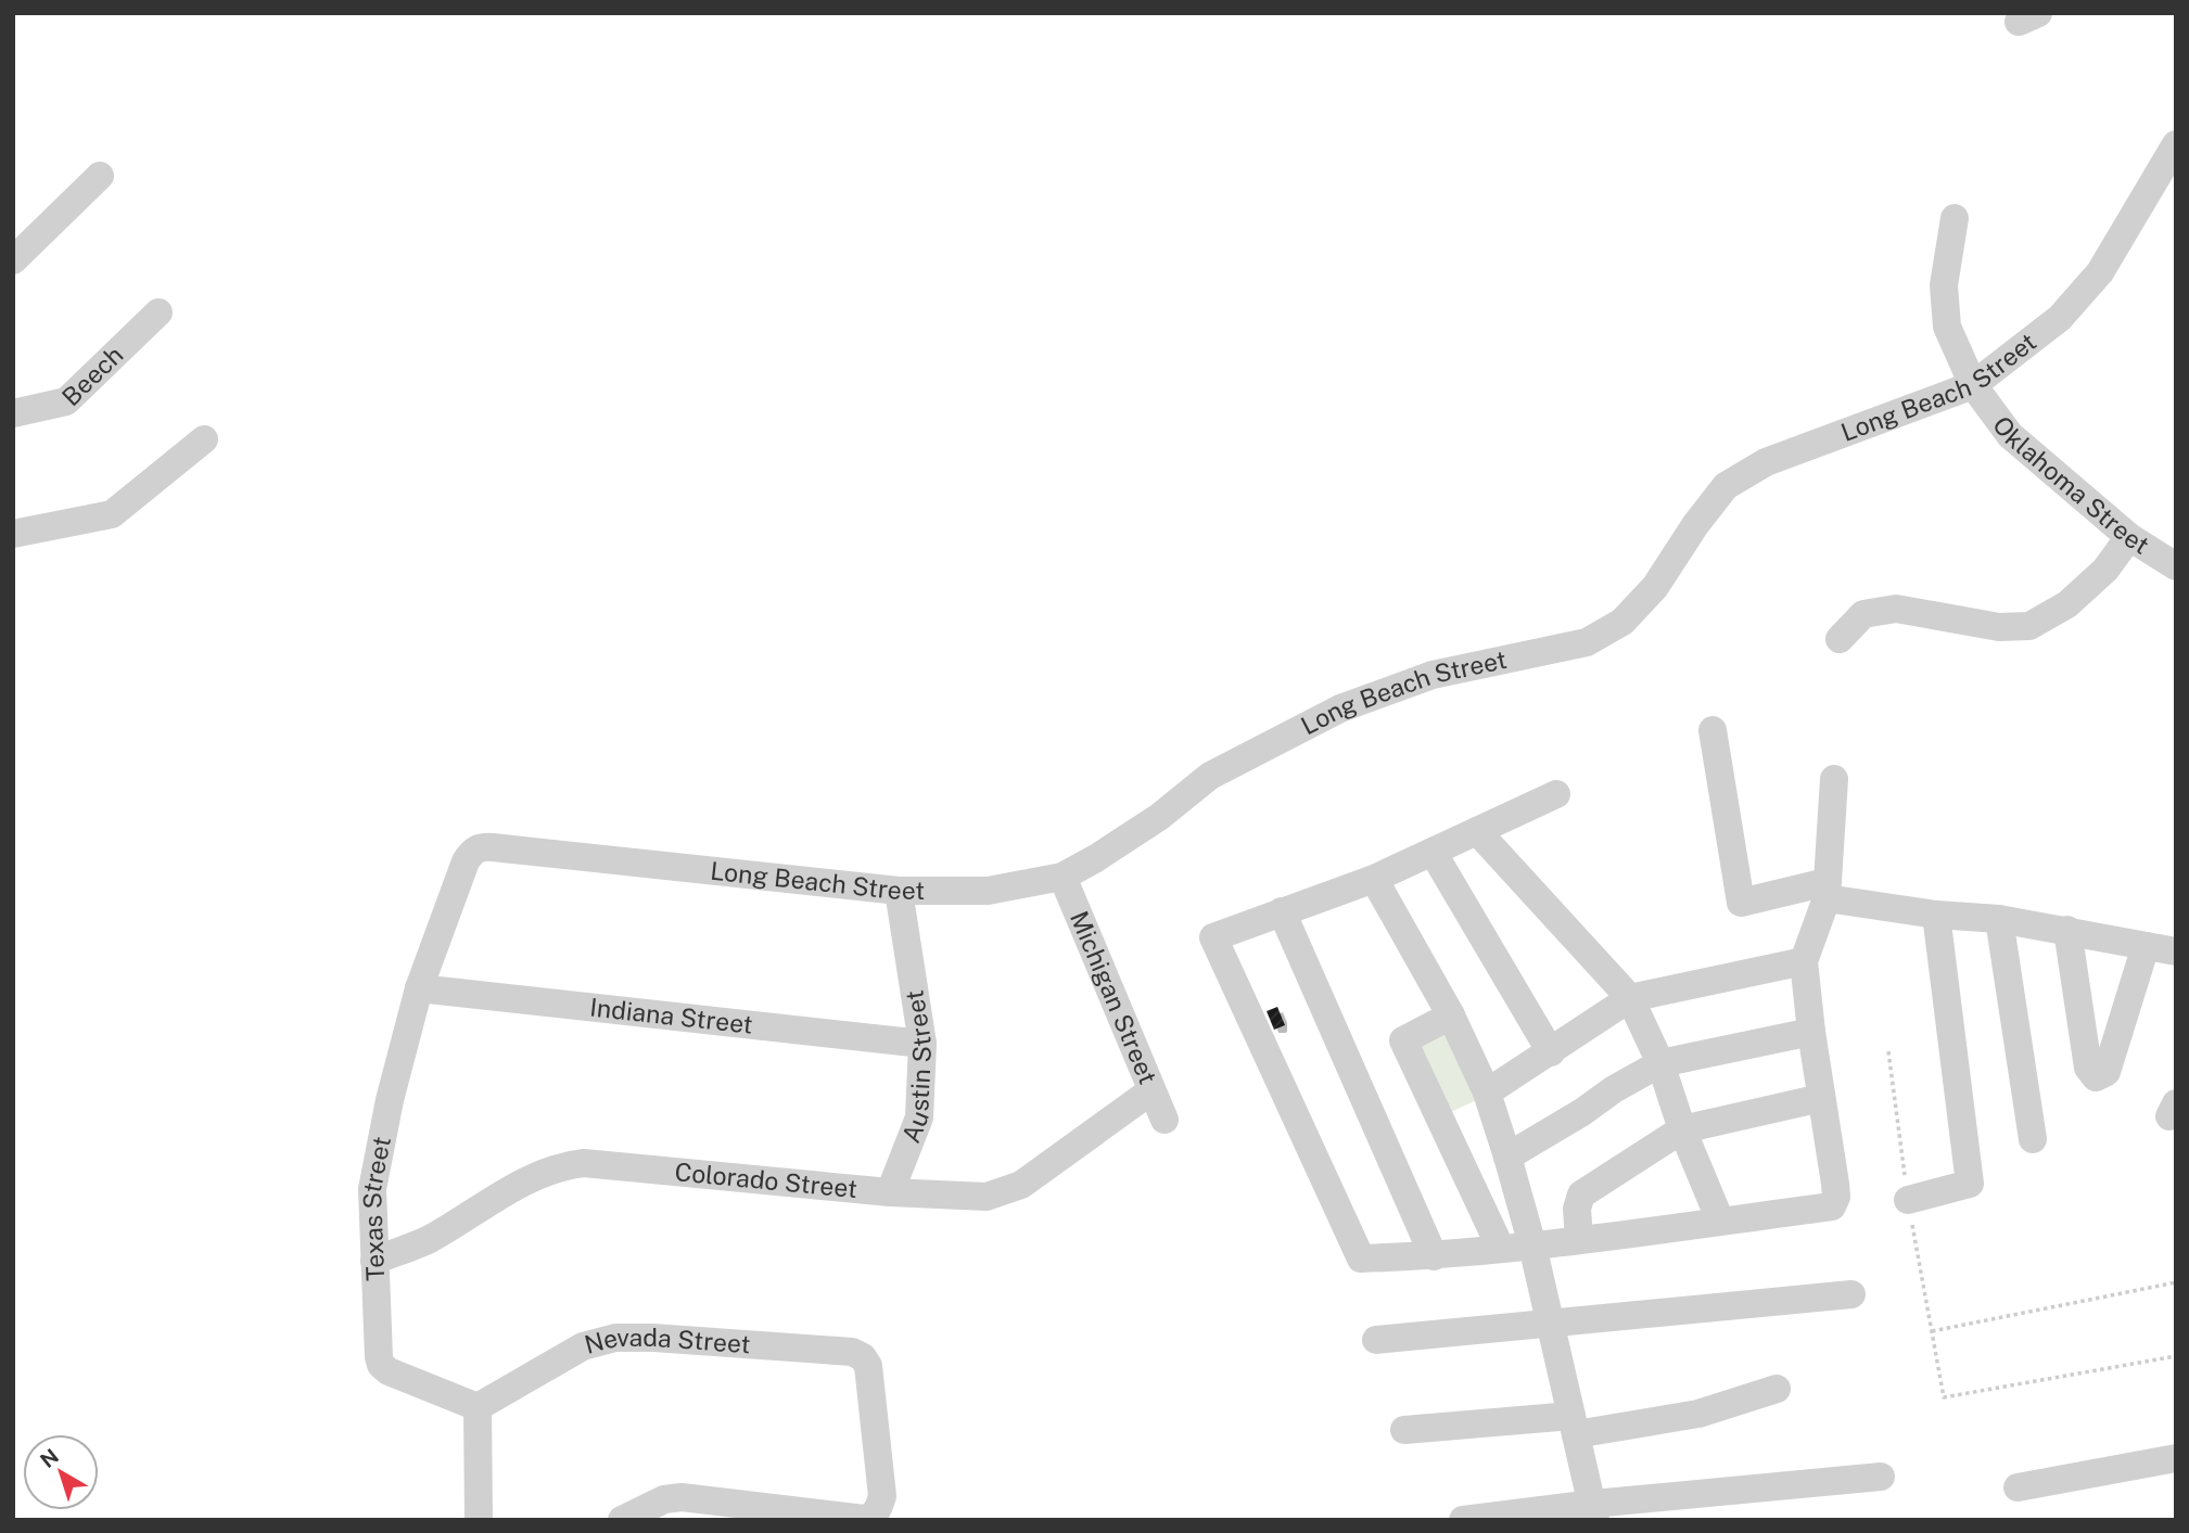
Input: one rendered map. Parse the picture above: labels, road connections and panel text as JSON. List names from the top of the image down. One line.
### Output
{"streets":{"street":["Beech","Long Beach Street","Oklahoma Street","Michigan Street","Indiana Street","Austin Street","Colorado Street","Texas Street","Nevada Street"]},"crossings":[["Long Beach Street","Oklahoma Street"],["Long Beach Street","Michigan Street"],["Long Beach Street","Austin Street"],["Long Beach Street","Texas Street"],["Michigan Street","Colorado Street"],["Indiana Street","Austin Street"],["Indiana Street","Texas Street"],["Austin Street","Colorado Street"],["Colorado Street","Texas Street"],["Texas Street","Nevada Street"]],"north":"top left"}
